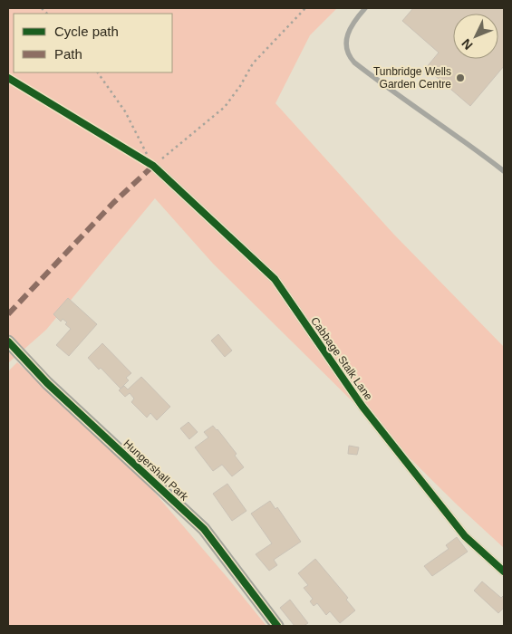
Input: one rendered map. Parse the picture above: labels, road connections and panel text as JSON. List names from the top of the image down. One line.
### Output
{"streets":{"street":["Cabbage Stalk Lane","Hungershall Park"]},"places":["Tunbridge Wells Garden Centre"],"legend":["Cycle path","Path"],"north":"bottom left"}
